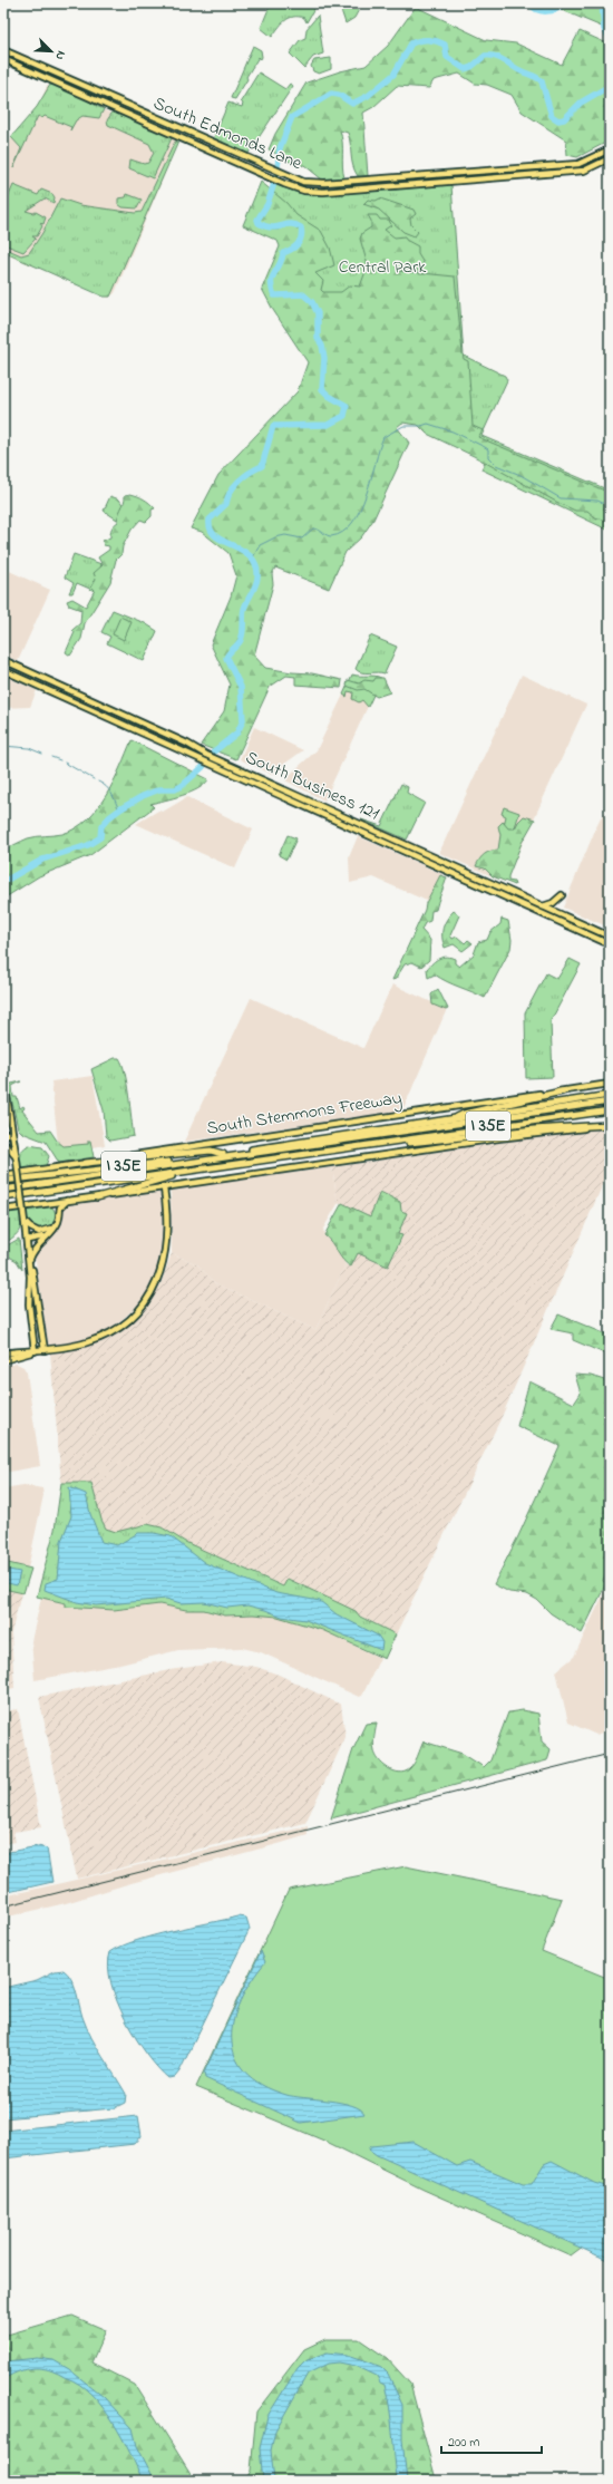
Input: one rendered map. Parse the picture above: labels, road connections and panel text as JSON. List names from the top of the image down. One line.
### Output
{"streets":{"highway":["South Stemmons Freeway","I 35E"],"main road":["South Edmonds Lane","South Business 121"]},"parks":["Central Park"],"scale_bar":"200 m","north":"bottom right"}
